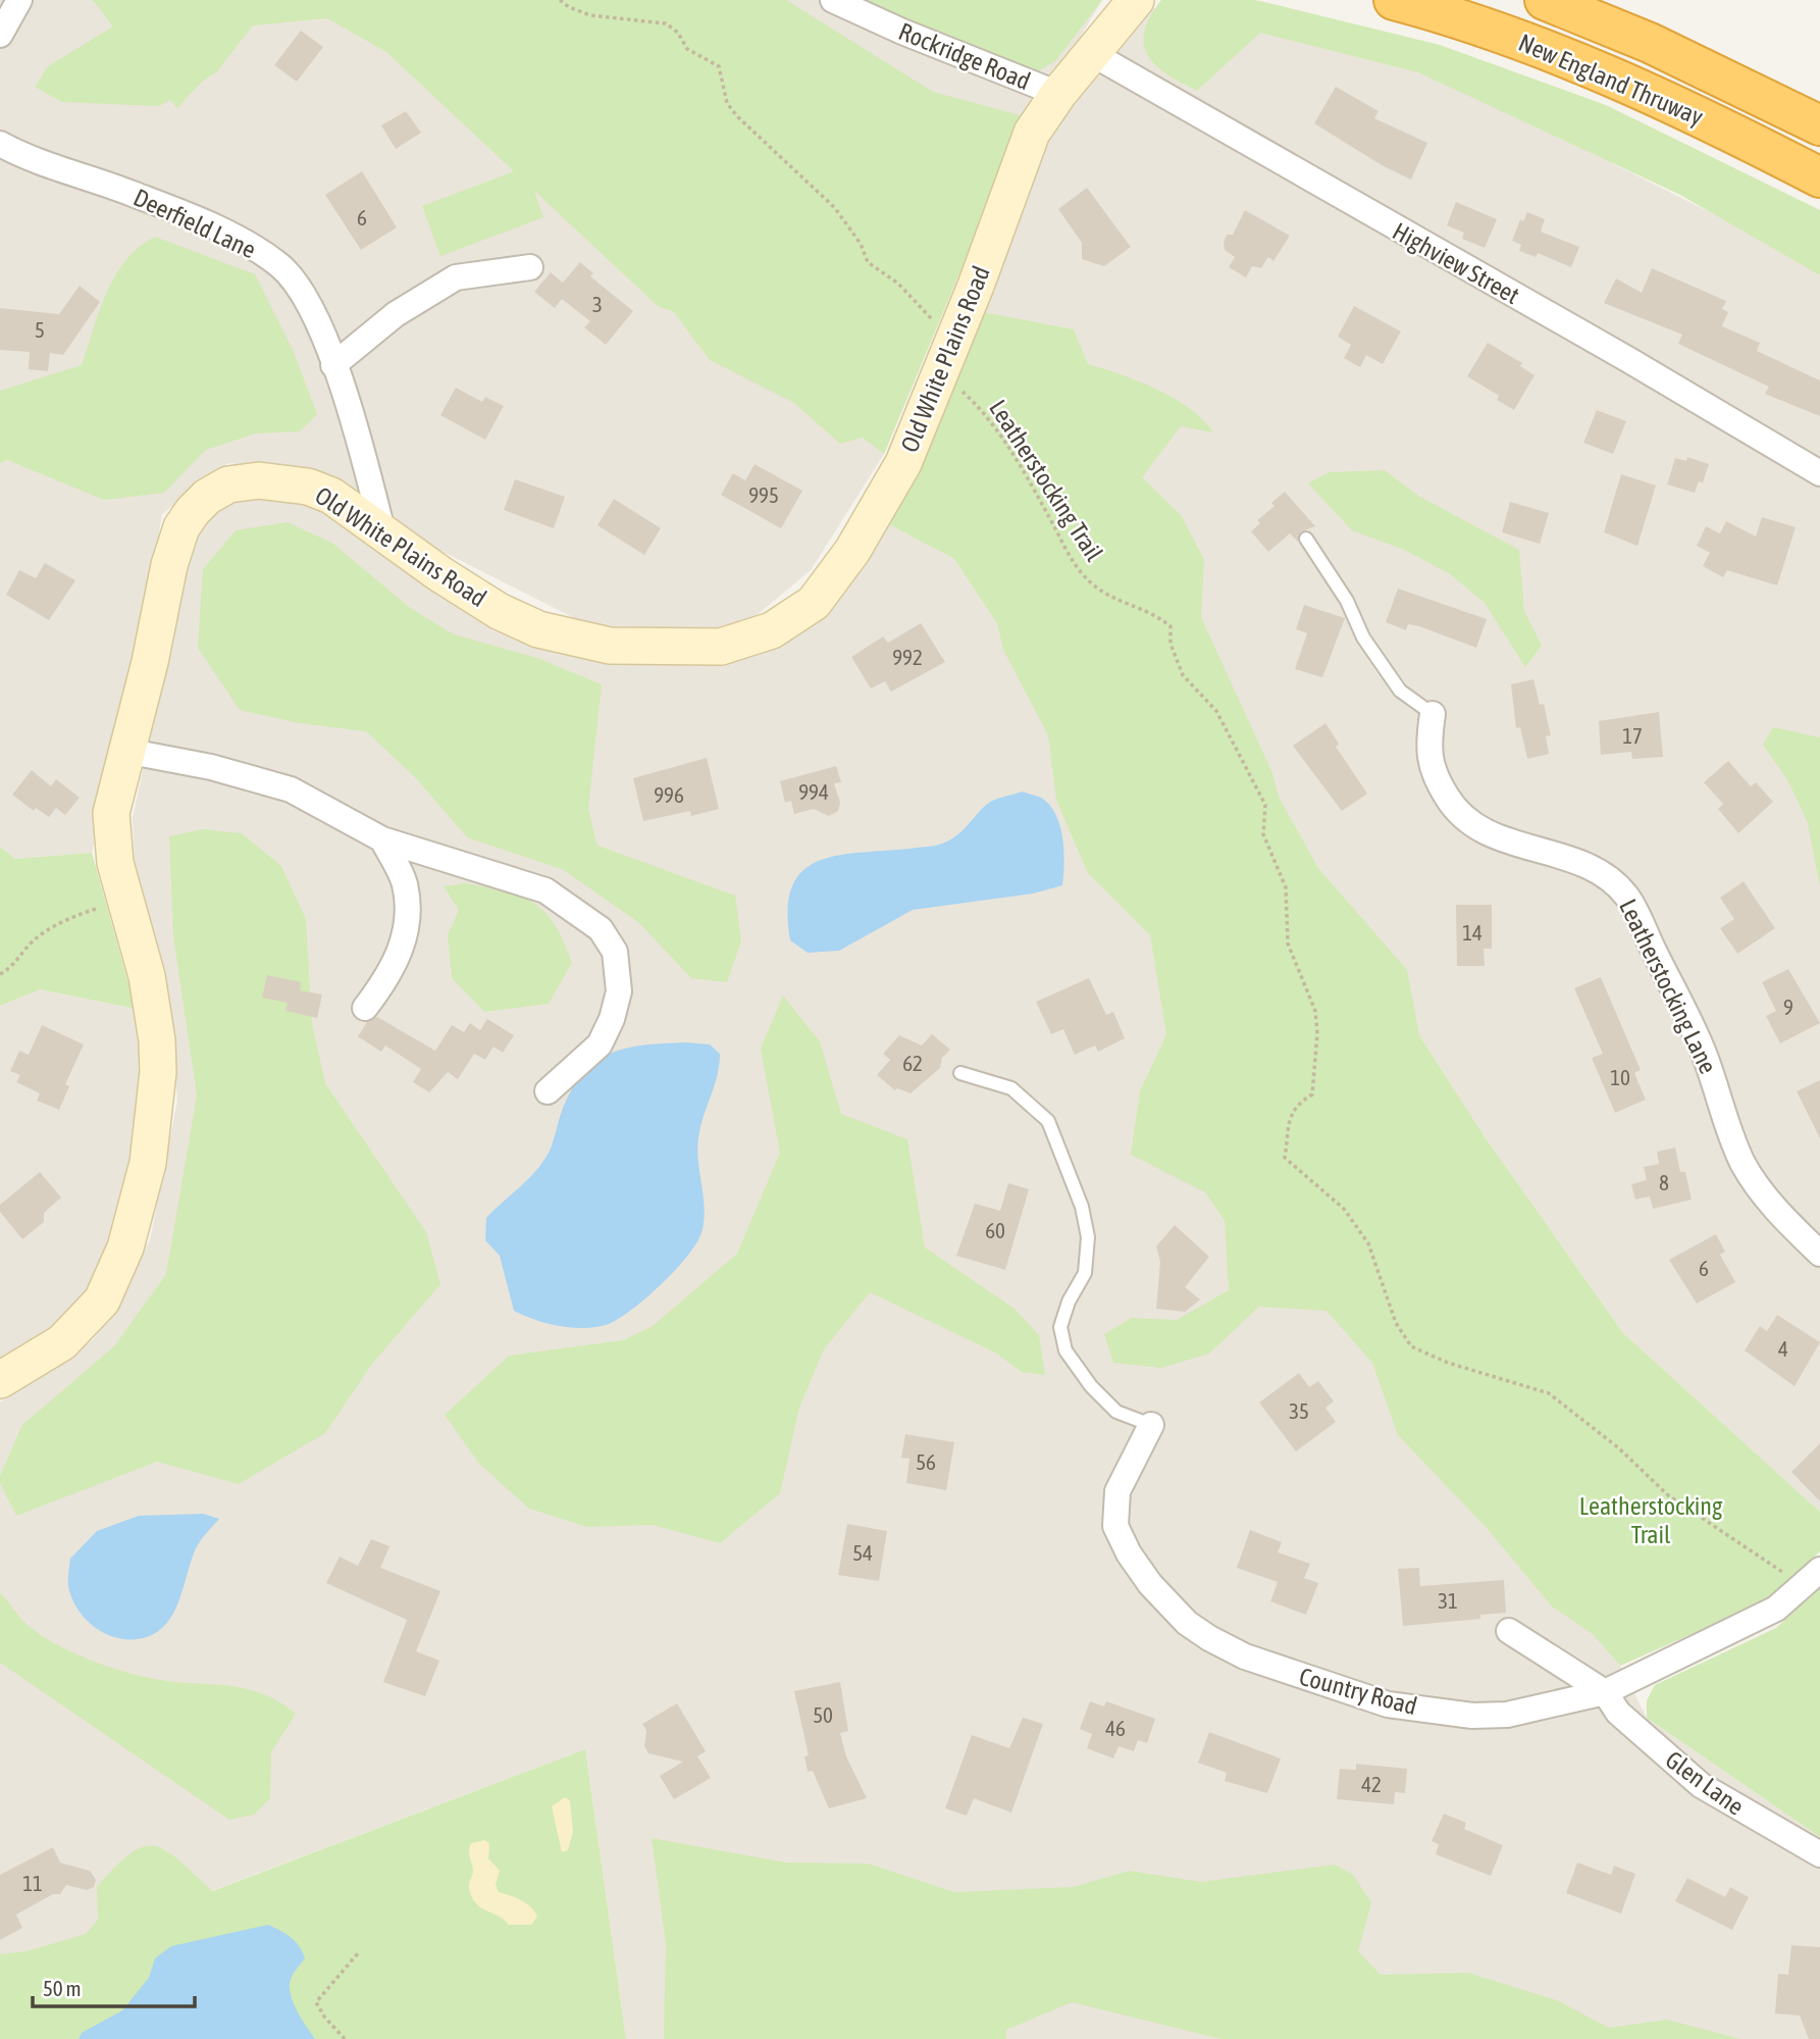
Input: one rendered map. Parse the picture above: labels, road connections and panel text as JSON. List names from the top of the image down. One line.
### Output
{"streets":{"highway":["New England Thruway"],"street":["Rockridge Road","Deerfield Lane","Highview Street","Old White Plains Road","Leatherstocking Lane","Country Road","Glen Lane"],"path":["Leatherstocking Trail"]},"crossings":[["Rockridge Road","Old White Plains Road"],["Deerfield Lane","Old White Plains Road"],["Highview Street","Old White Plains Road"],["Country Road","Glen Lane"]],"parks":["Leatherstocking Trail"],"house_numbers":["6","3","5","995","992","17","994","996","14","9","62","10","8","60","6","4","35","56","54","31","50","46","42","11"],"scale_bar":"50 m"}
